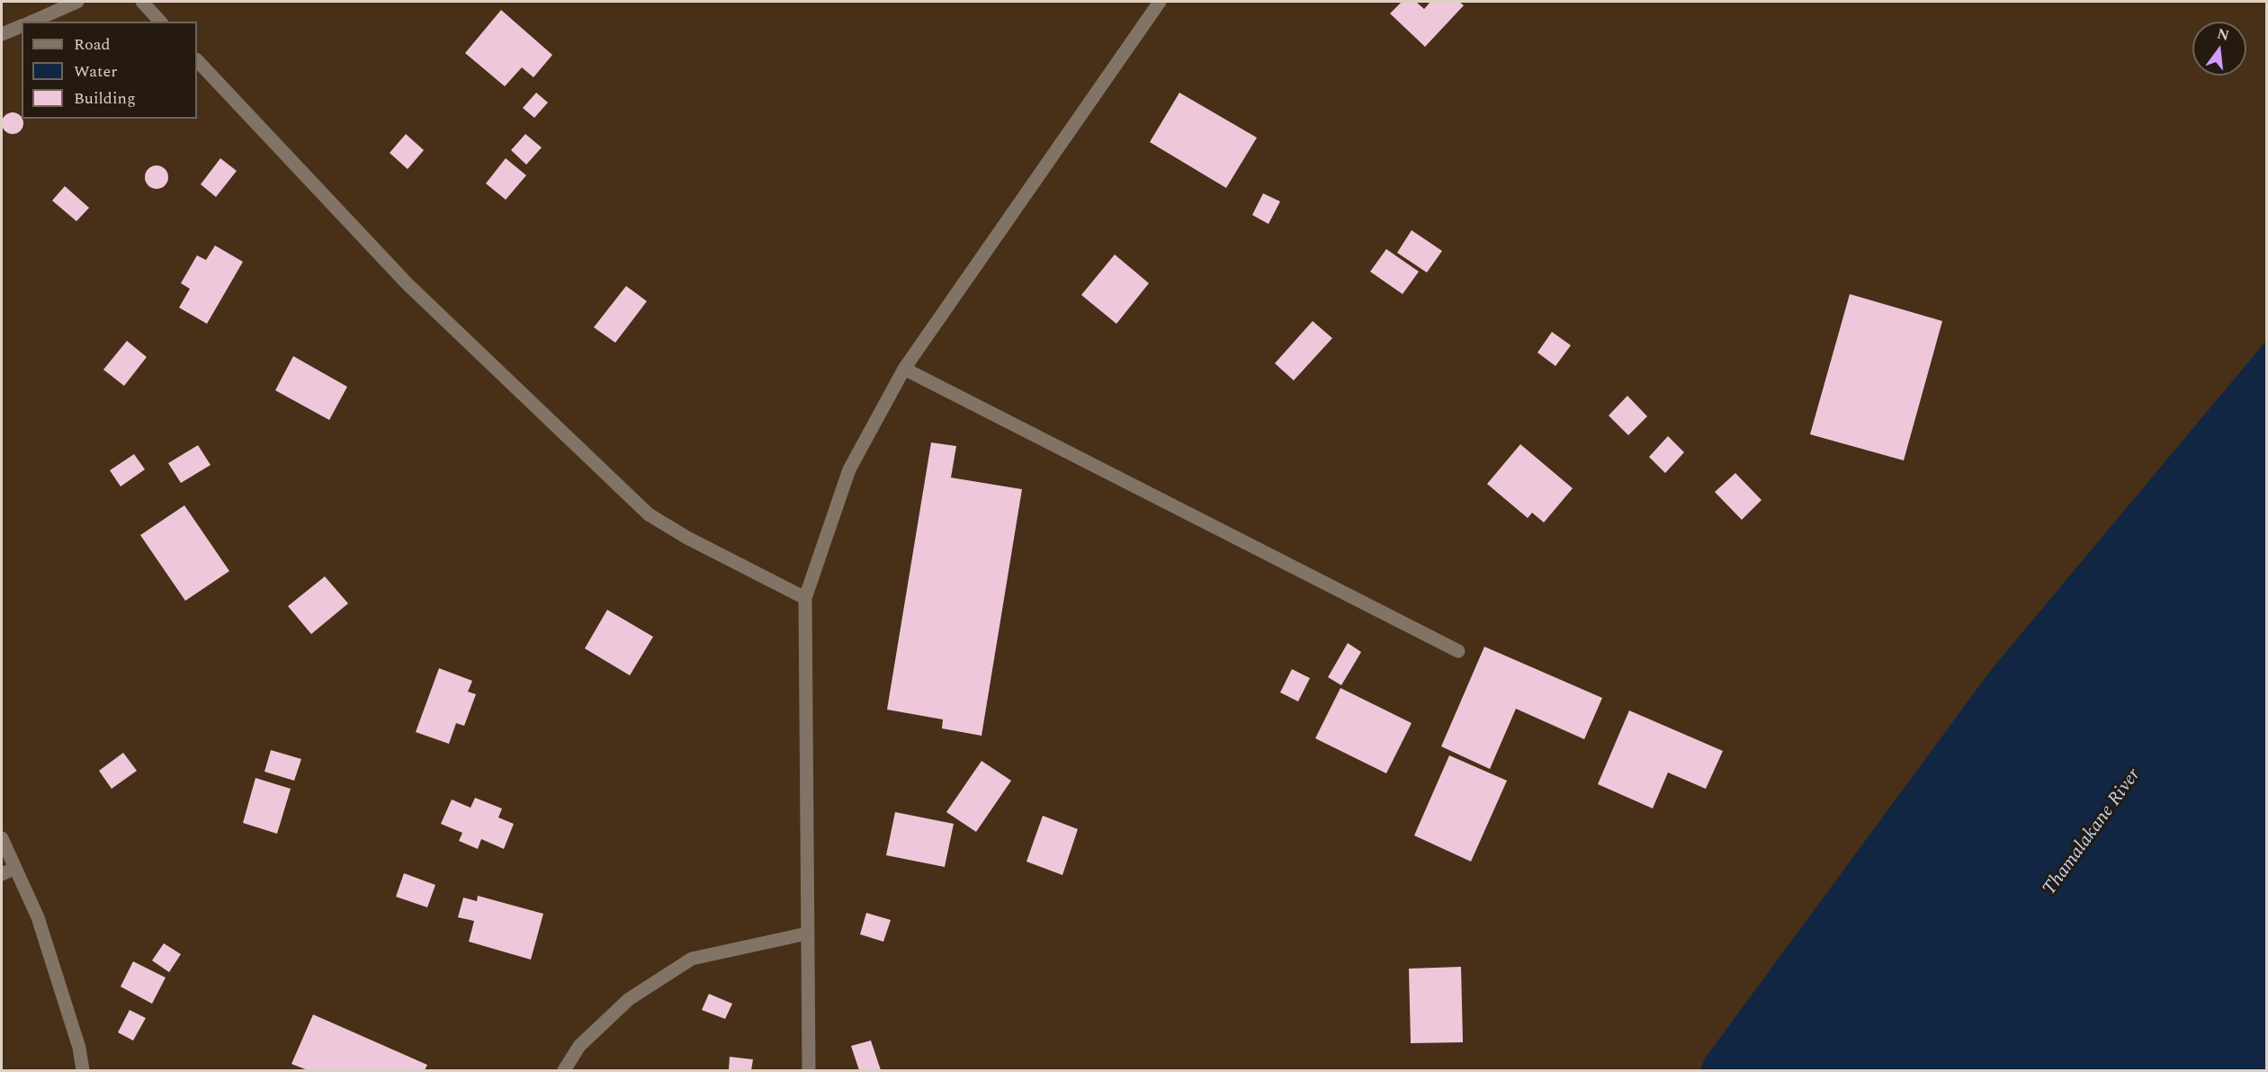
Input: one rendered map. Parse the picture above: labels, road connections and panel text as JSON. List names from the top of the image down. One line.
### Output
{"water":["Thamalakane River"],"legend":["Road","Water","Building"],"north":"top"}
